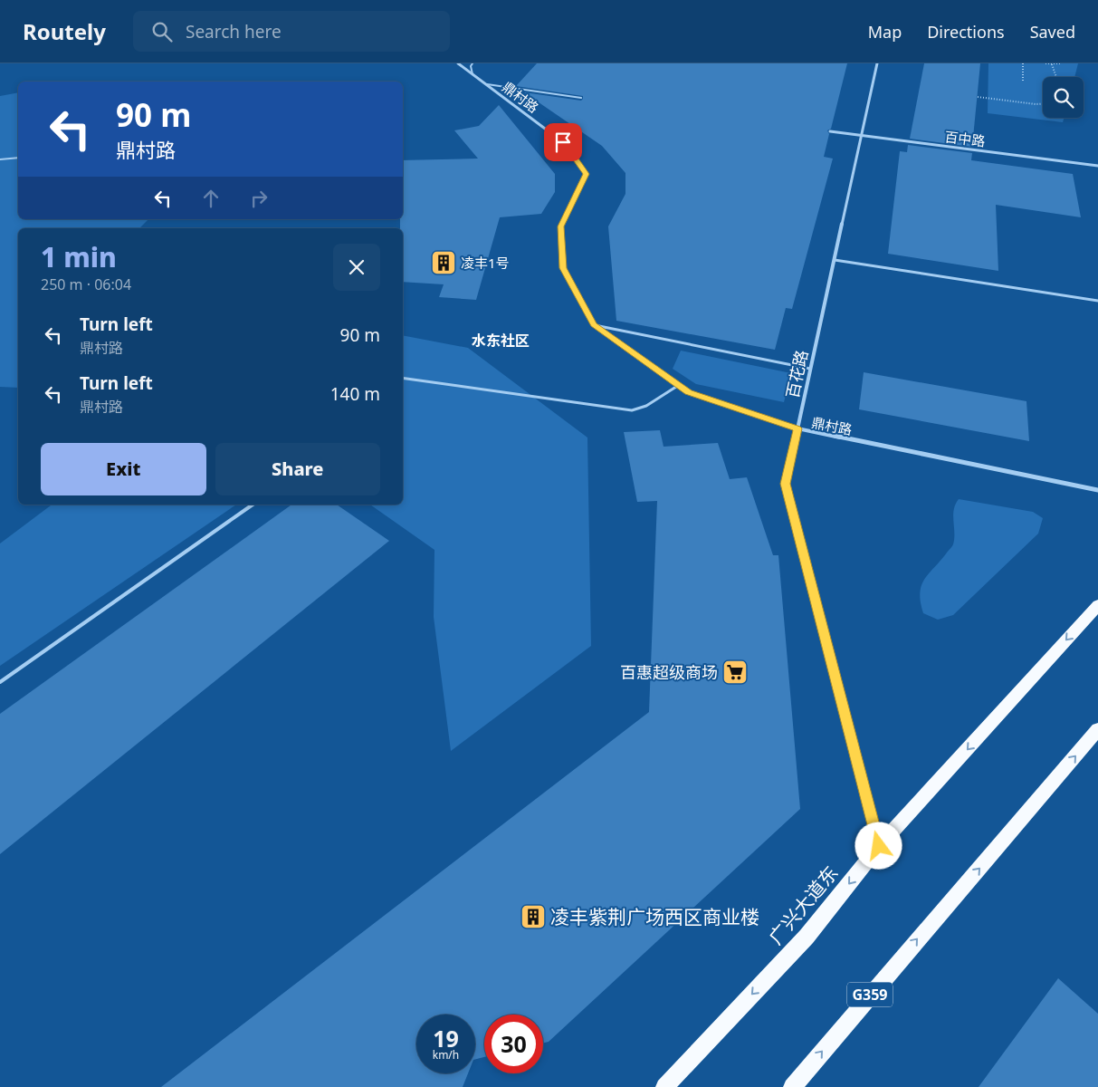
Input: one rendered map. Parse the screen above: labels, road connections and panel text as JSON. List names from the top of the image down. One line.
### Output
{"streets":{"highway":["广兴大道东","G359"],"street":["鼎村路","百中路","百花路"]},"crossings":[["鼎村路","百花路"],["百中路","百花路"],["百花路","广兴大道东"]],"districts":["水东社区"],"places":{"building":["凌丰1号","凌丰紫荆广场西区商业楼"],"supermarket":["百惠超级商场"]},"page":{"header":"Routely","search":"Search here","nav":["Map","Directions","Saved"],"turn":["90 m","鼎村路"],"heading":["1 min","250 m · 06:04"],"list":[{"name":"Turn left","note":"鼎村路","value":"90 m"},{"name":"Turn left","note":"鼎村路","value":"140 m"}],"buttons":["Exit","Share"],"speed":"19 km/h","limit":"30"}}
